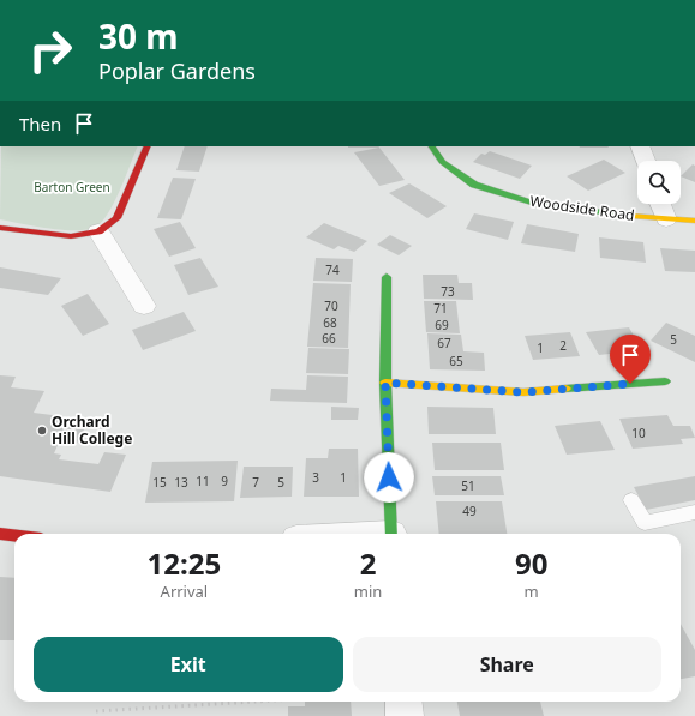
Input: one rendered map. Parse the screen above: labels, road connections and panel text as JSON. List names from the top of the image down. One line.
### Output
{"streets":{"street":["Woodside Road"]},"parks":["Barton Green"],"places":["Orchard Hill College"],"house_numbers":["74","73","70","71","68","69","66","5","67","2","1","65","10","3","1","11","9","15","13","7","5","51","49"],"page":{"turn":["30 m","Poplar Gardens"],"then":"Then","eta":["12:25","Arrival","2","min","90","m"],"buttons":["Exit","Share"]}}
